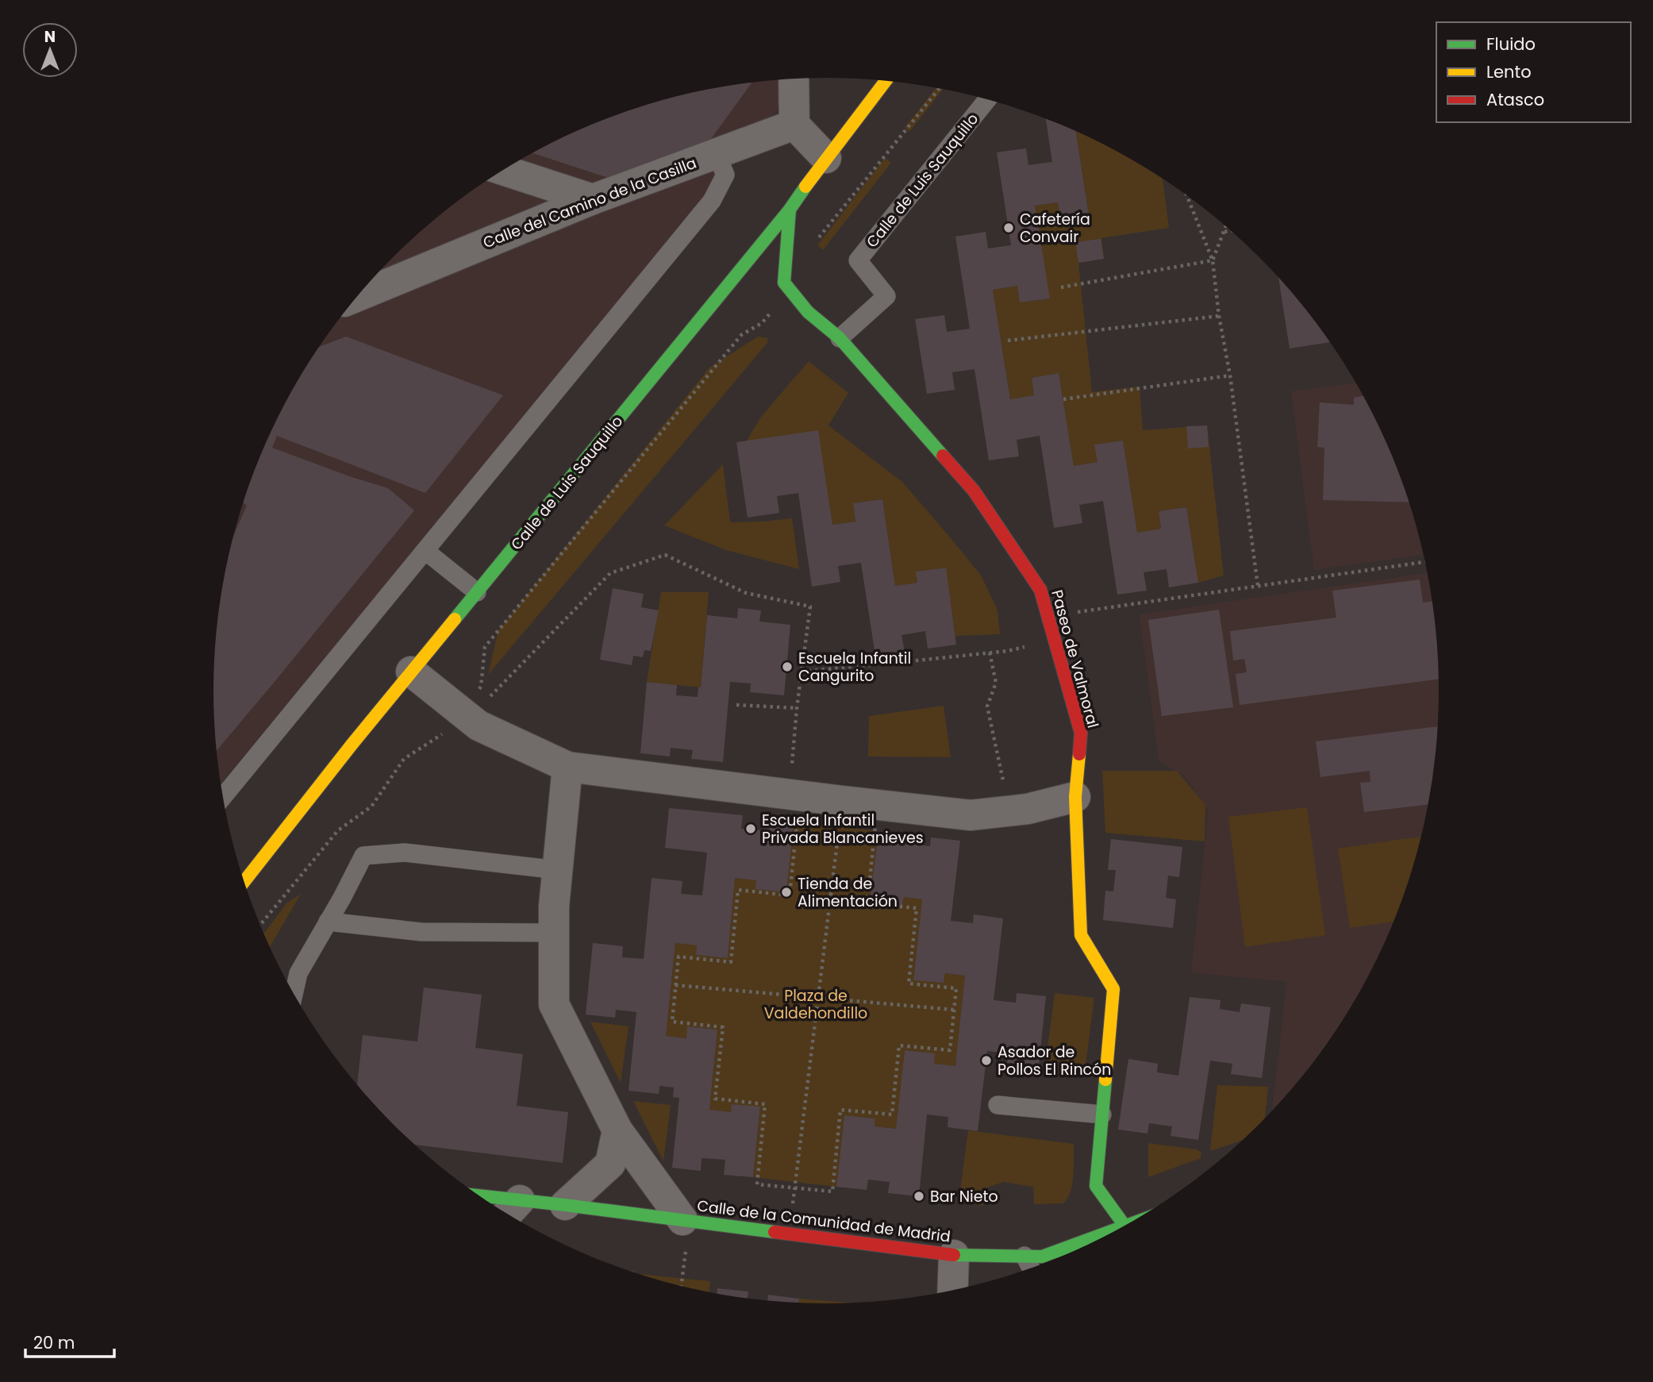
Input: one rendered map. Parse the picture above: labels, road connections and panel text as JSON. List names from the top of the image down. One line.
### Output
{"streets":{"street":["Calle de Luis Sauquillo","Calle del Camino de la Casilla","Paseo de Valmoral","Calle de la Comunidad de Madrid"]},"crossings":[["Calle de Luis Sauquillo","Paseo de Valmoral"]],"parks":["Plaza de Valdehondillo"],"places":["Cafetería Convair","Escuela Infantil Cangurito","Escuela Infantil Privada Blancanieves","Tienda de Alimentación","Asador de Pollos El Rincón","Bar Nieto"],"legend":["Fluido","Lento","Atasco"],"scale_bar":"20 m","north":"top"}
